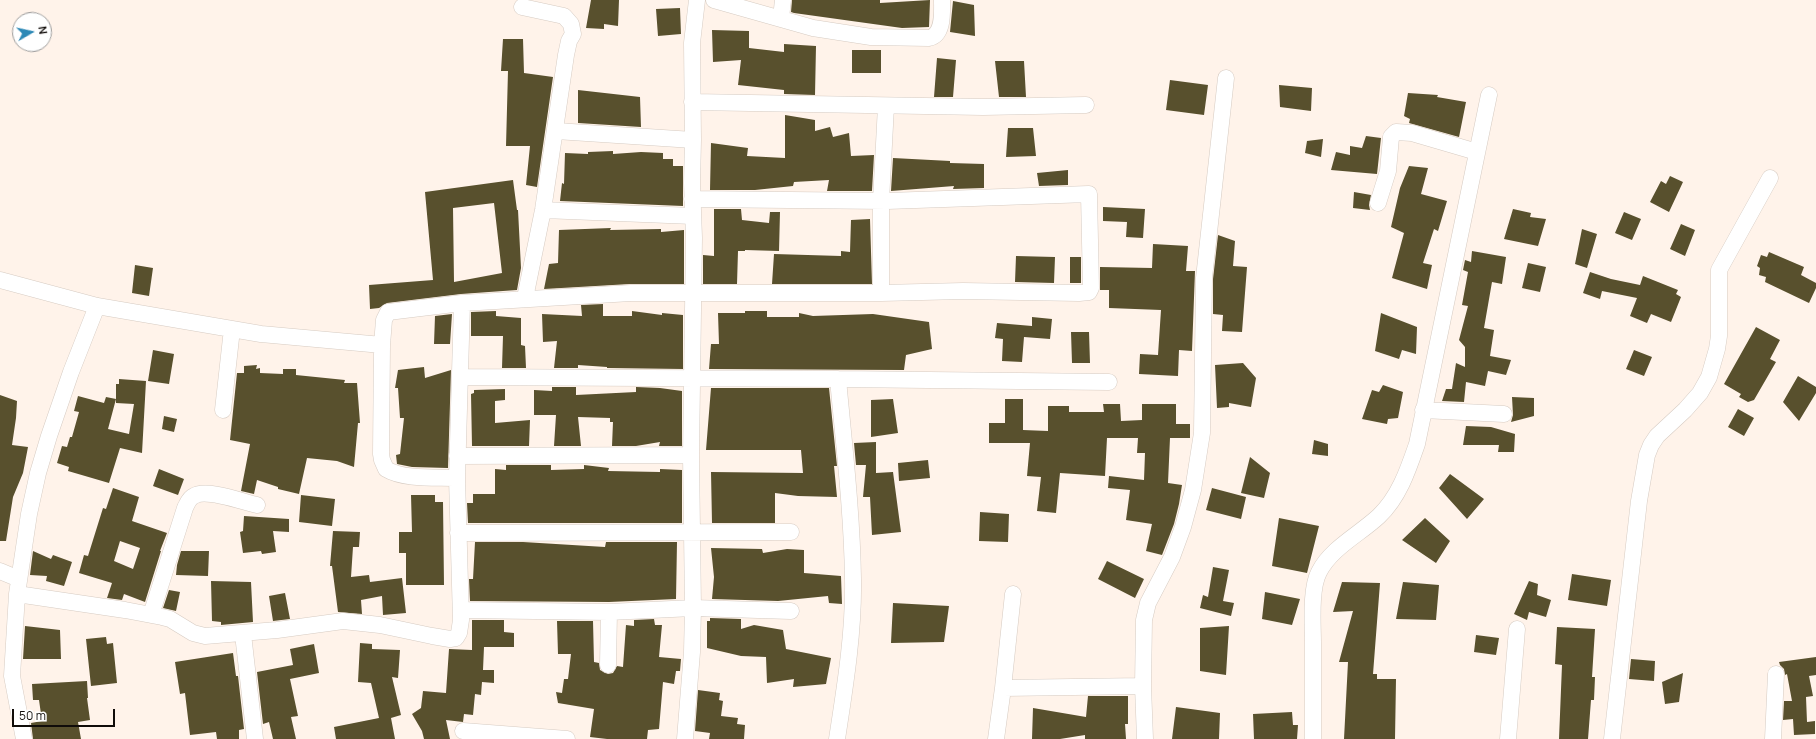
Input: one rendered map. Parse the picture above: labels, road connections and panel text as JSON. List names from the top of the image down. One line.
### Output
{"scale_bar":"50 m","north":"right"}
